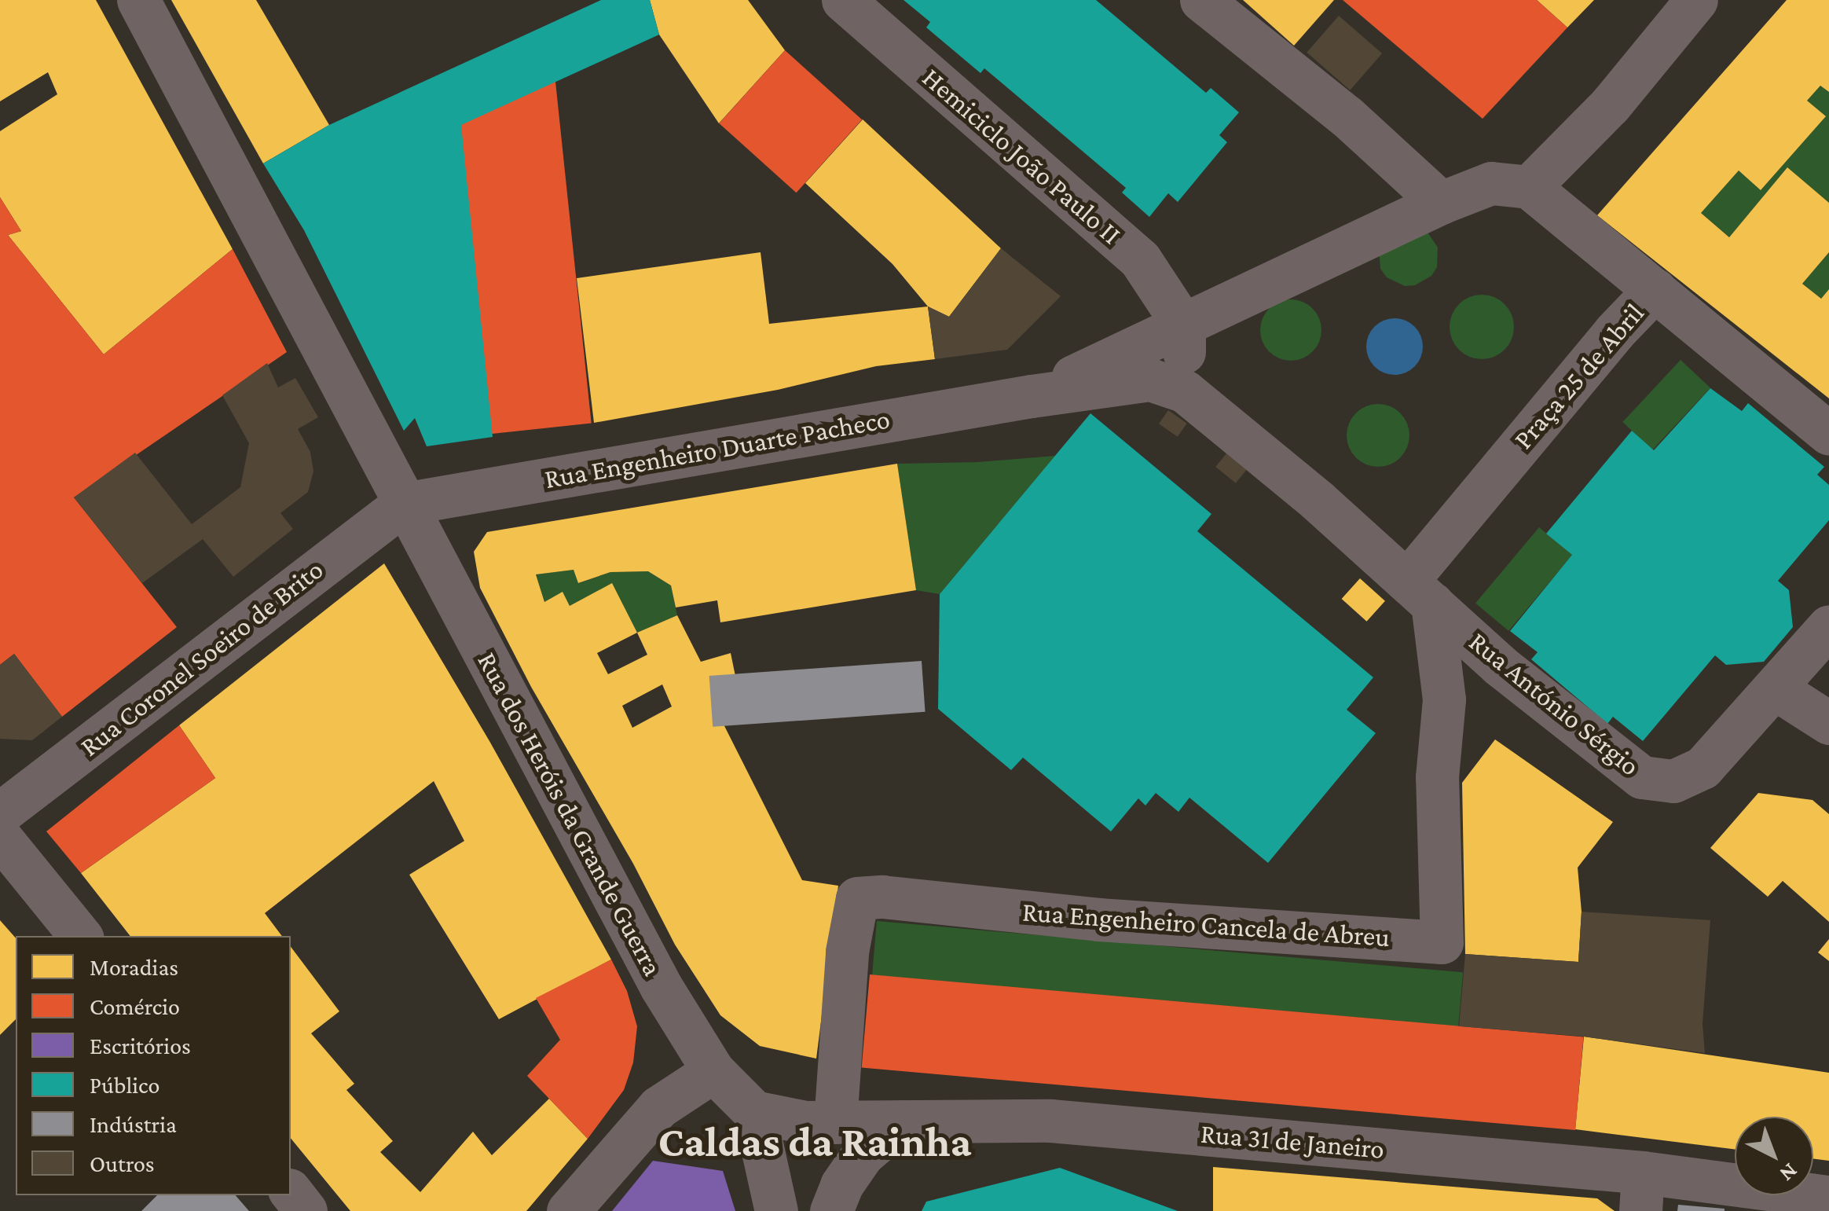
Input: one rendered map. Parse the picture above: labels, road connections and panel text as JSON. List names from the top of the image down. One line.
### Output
{"streets":{"street":["Hemiciclo João Paulo II","Praça 25 de Abril","Rua Engenheiro Duarte Pacheco","Rua Coronel Soeiro de Brito","Rua António Sérgio","Rua dos Heróis da Grande Guerra","Rua Engenheiro Cancela de Abreu","Rua 31 de Janeiro"]},"crossings":[["Praça 25 de Abril","Rua António Sérgio"],["Praça 25 de Abril","Rua Engenheiro Cancela de Abreu"],["Rua Engenheiro Duarte Pacheco","Rua Coronel Soeiro de Brito"],["Rua Engenheiro Duarte Pacheco","Rua dos Heróis da Grande Guerra"],["Rua Coronel Soeiro de Brito","Rua dos Heróis da Grande Guerra"],["Rua António Sérgio","Rua Engenheiro Cancela de Abreu"],["Rua dos Heróis da Grande Guerra","Rua 31 de Janeiro"],["Rua Engenheiro Cancela de Abreu","Rua 31 de Janeiro"]],"districts":["Caldas da Rainha"],"legend":["Moradias","Comércio","Escritórios","Público","Indústria","Outros"],"north":"bottom right"}
